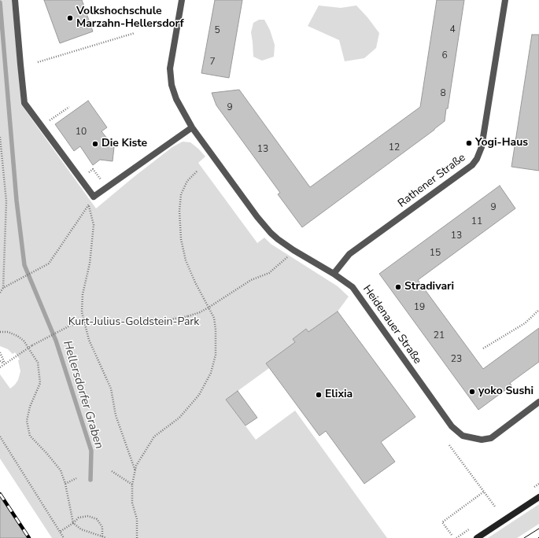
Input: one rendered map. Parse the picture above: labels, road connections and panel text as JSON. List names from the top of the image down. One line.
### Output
{"streets":{"street":["Rathener Straße","Heidenauer Straße"]},"crossings":[["Rathener Straße","Heidenauer Straße"]],"water":["Hellersdorfer Graben"],"parks":["Kurt-Julius-Goldstein-Park"],"places":["Volkshochschule Marzahn-Hellersdorf","Yogi-Haus","Die Kiste","Stradivari","yoko Sushi","Elixia"],"house_numbers":["4","5","6","7","8","9","10","12","13","9","11","13","15","19","21","23"]}
